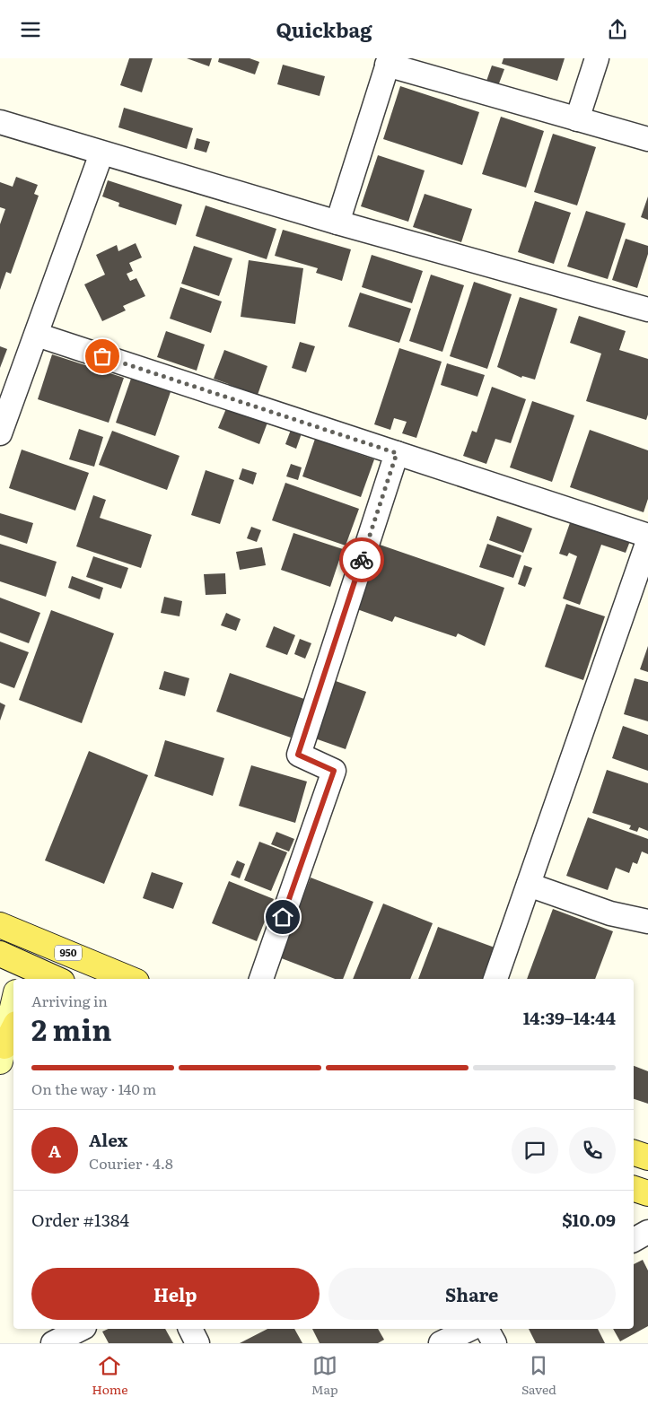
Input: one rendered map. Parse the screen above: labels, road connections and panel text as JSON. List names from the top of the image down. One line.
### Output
{"streets":{"main road":["950"]},"page":{"header":"Quickbag","heading":["2 min","Arriving in","14:39–14:44"],"panel":["Alex","Courier · 4.8","Order #1384","$10.09"],"bar":"On the way · 140 m","round":"A","buttons":["Help","Share"],"tabs":["Home","Map","Saved"]}}
